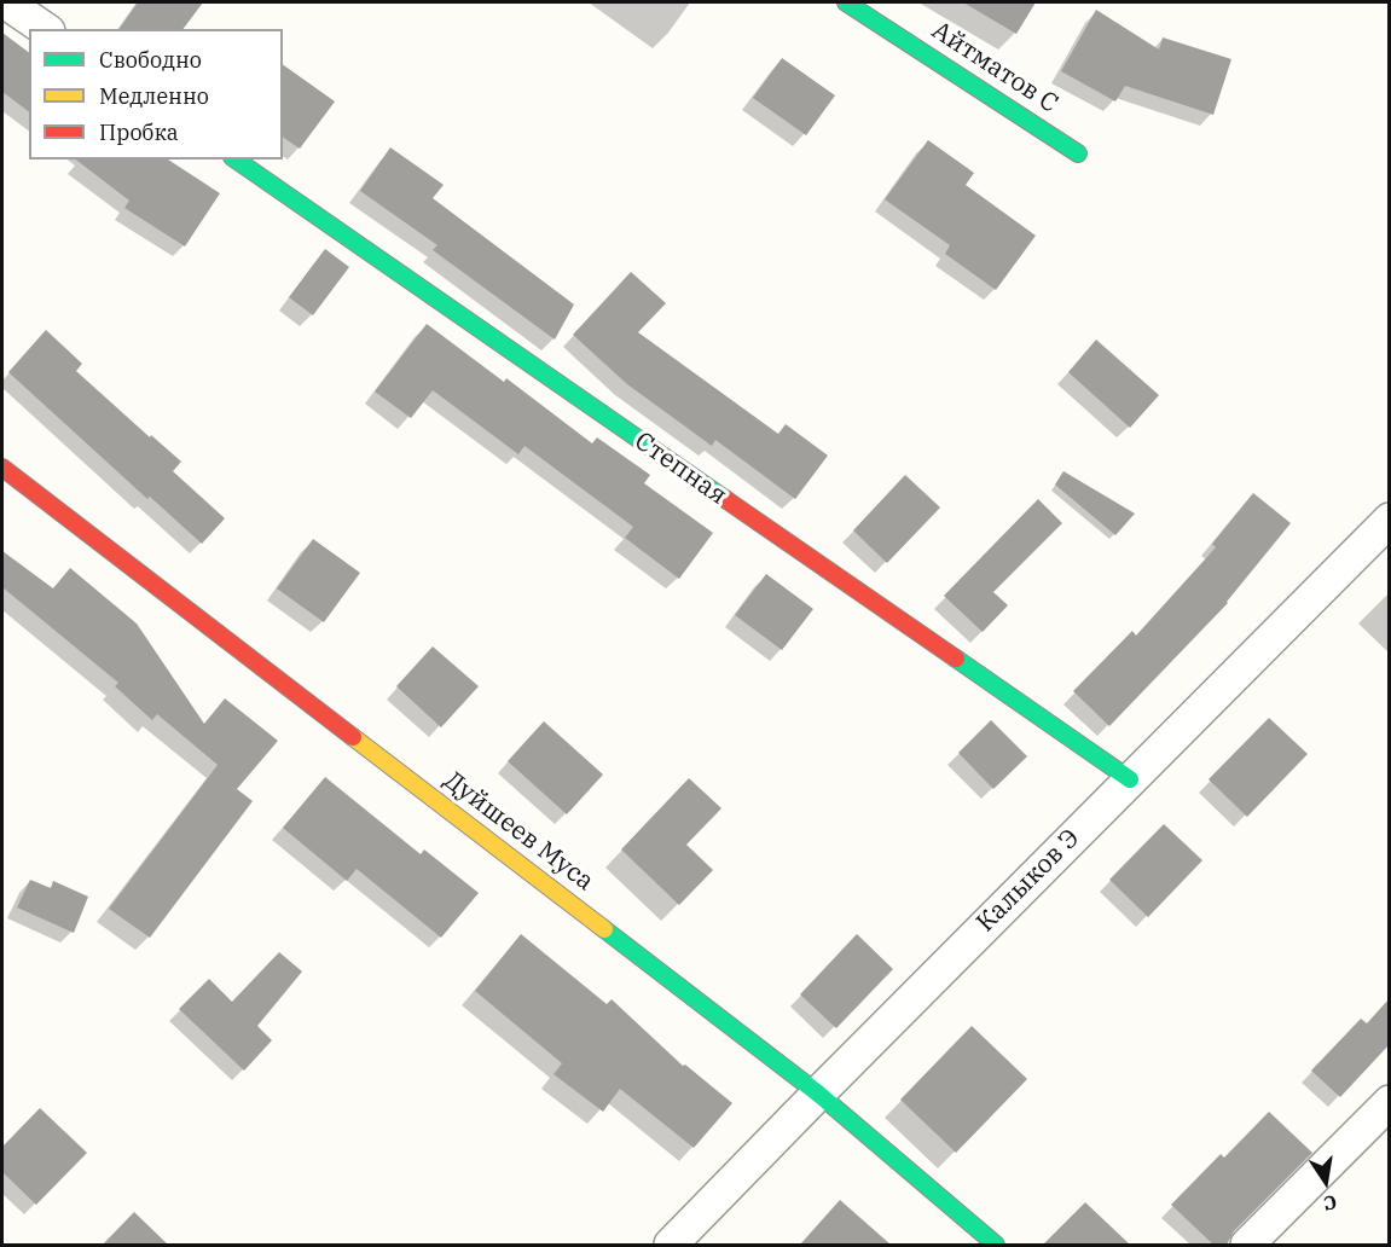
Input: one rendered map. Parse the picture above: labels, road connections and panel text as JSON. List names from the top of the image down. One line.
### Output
{"streets":{"street":["Айтматов С","Степная","Дуйшеев Муса","Калыков Э"]},"crossings":[["Степная","Калыков Э"],["Дуйшеев Муса","Калыков Э"]],"legend":["Свободно","Медленно","Пробка"],"north":"bottom"}
